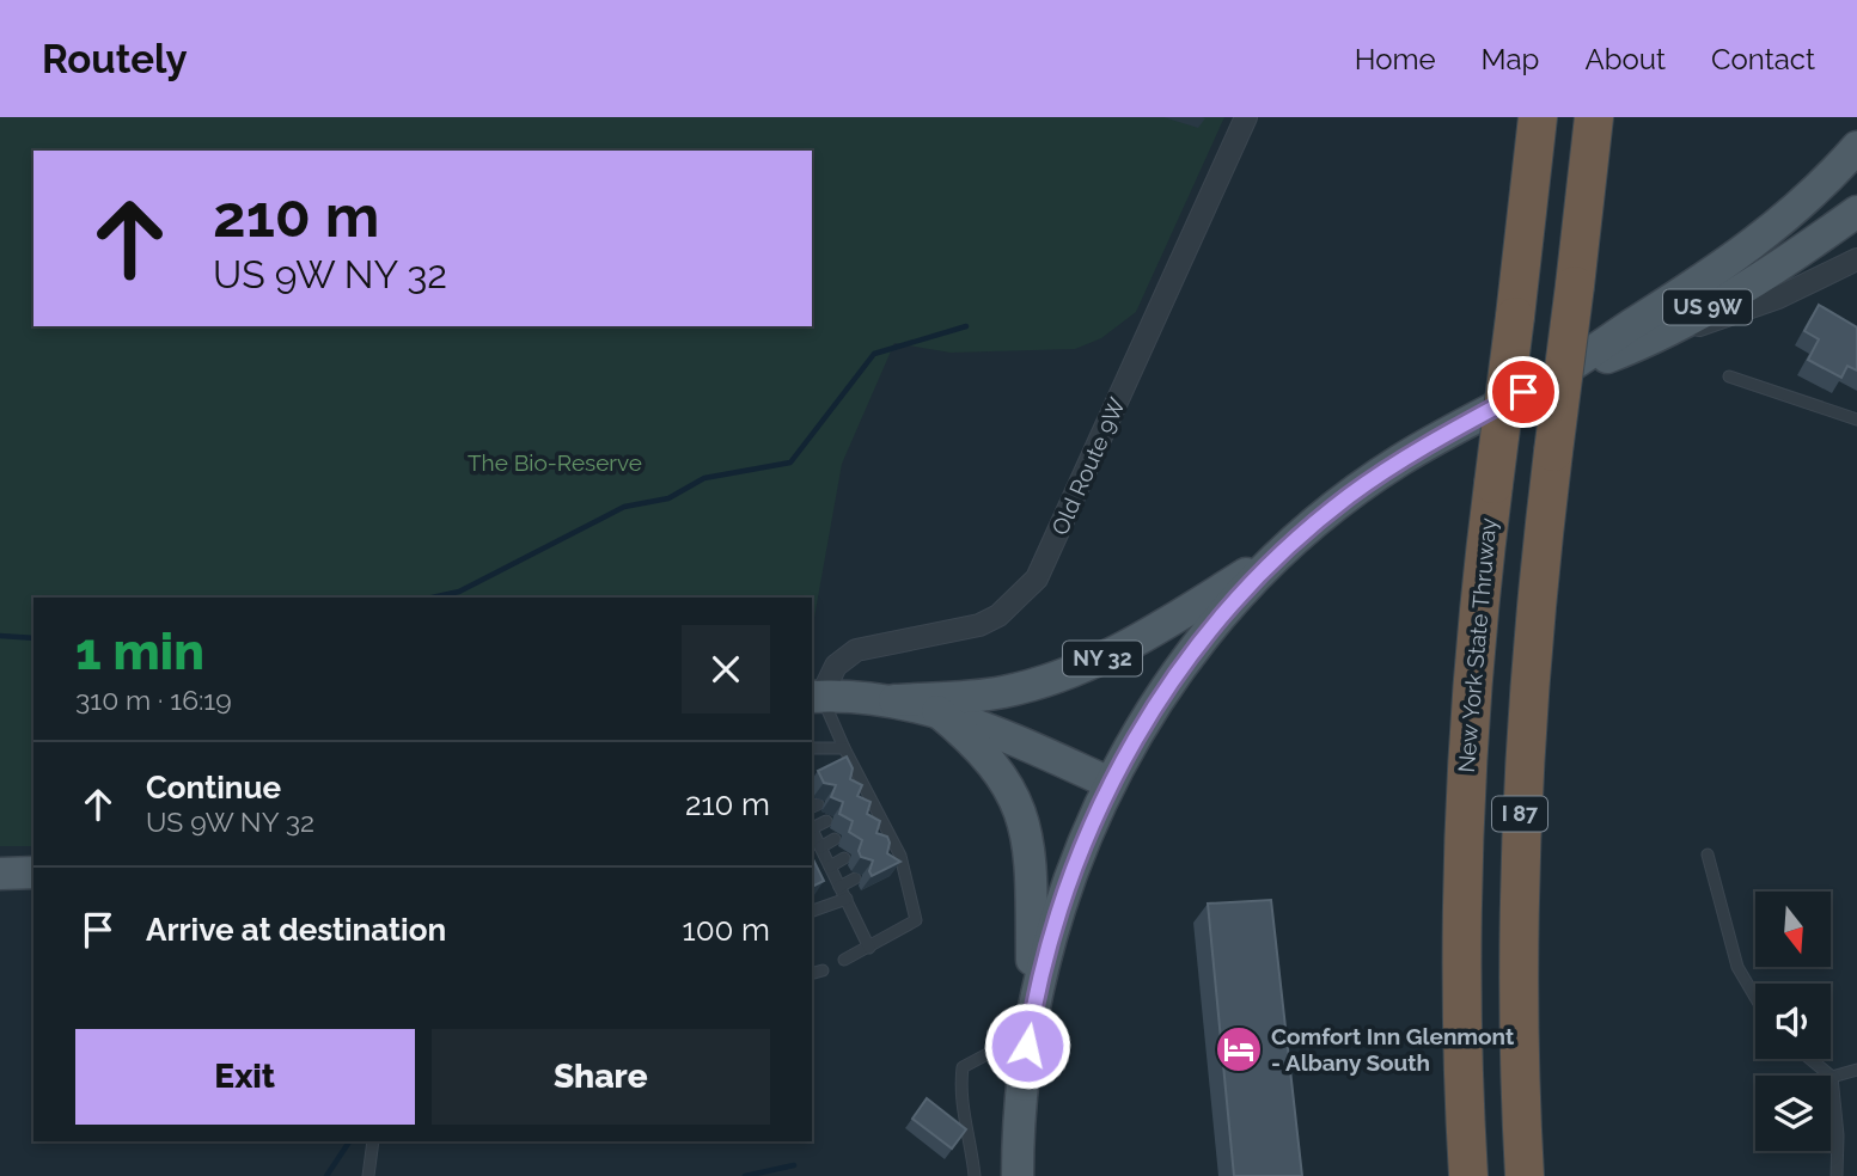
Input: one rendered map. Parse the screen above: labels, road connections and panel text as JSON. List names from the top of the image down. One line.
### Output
{"streets":{"highway":["New York State Thruway","I 87"],"main road":["US 9W","NY 32"],"street":["Old Route 9W"]},"crossings":[["US 9W","NY 32"],["Old Route 9W","NY 32"]],"parks":["The Bio-Reserve"],"places":{"hotel":["Comfort Inn Glenmont - Albany South"]},"north":"bottom","page":{"header":"Routely","nav":["Home","Map","About","Contact"],"turn":["210 m","US 9W NY 32"],"heading":["1 min","310 m · 16:19"],"list":[{"name":"Continue","note":"US 9W NY 32","value":"210 m"},{"name":"Arrive at destination","value":"100 m"}],"buttons":["Exit","Share"]}}
